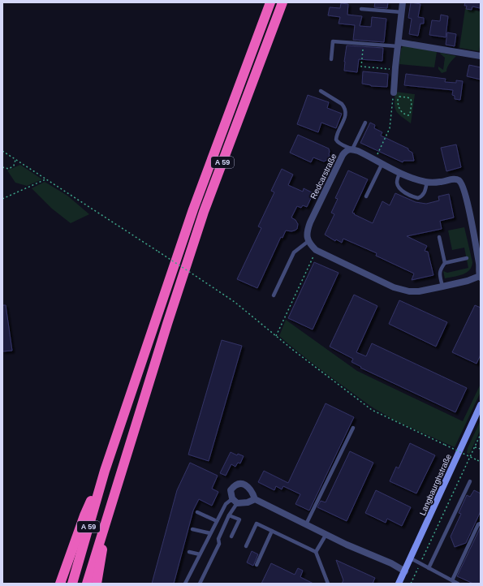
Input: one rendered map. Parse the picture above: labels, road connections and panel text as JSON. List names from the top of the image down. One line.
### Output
{"streets":{"highway":["A 59"],"main road":["Langbaurghstraße"],"street":["Redcarstraße"]}}
